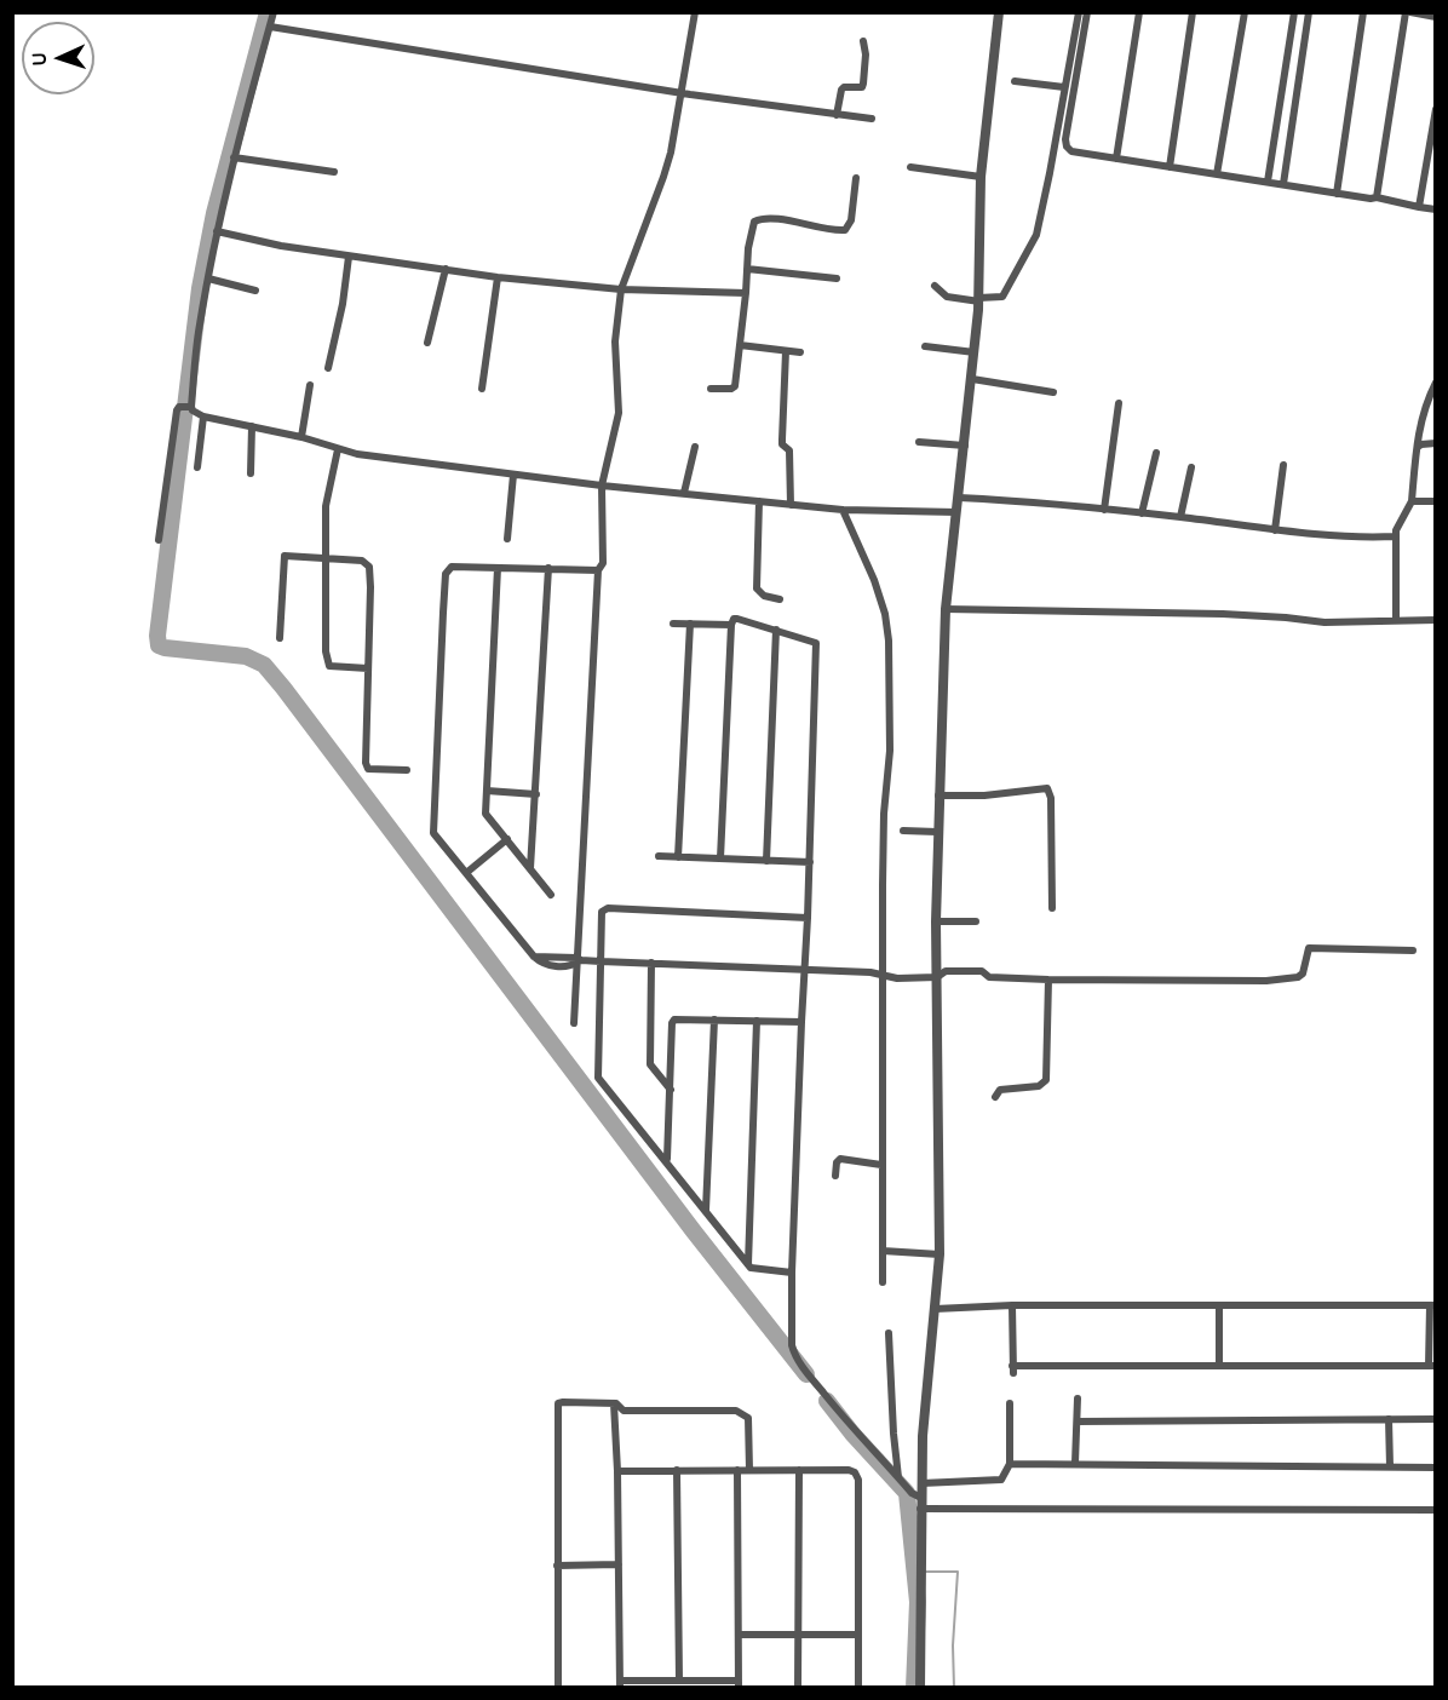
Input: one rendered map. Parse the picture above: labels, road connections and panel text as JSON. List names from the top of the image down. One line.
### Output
{"north":"left"}
